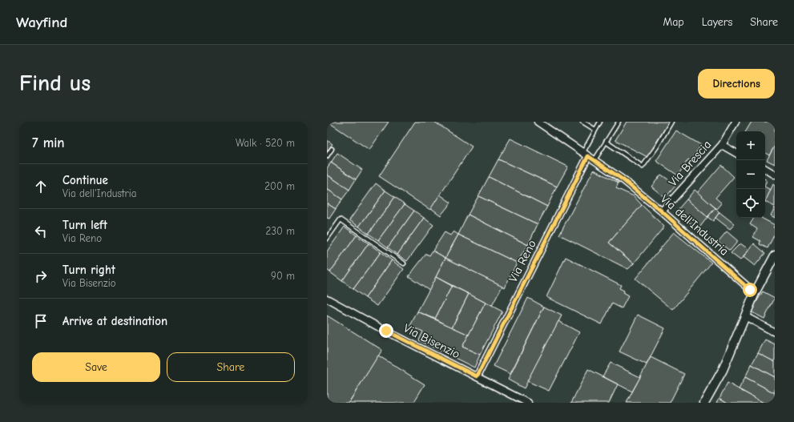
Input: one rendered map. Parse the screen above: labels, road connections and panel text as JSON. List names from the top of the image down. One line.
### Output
{"streets":{"street":["Via Brescia","Via dell'Industria","Via Reno","Via Bisenzio"]},"crossings":[["Via Brescia","Via dell'Industria"],["Via dell'Industria","Via Reno"],["Via Reno","Via Bisenzio"]],"page":{"header":"Wayfind","nav":["Map","Layers","Share"],"buttons":["Directions",["Save","Share"]],"title":"Find us","heading":["7 min","Walk · 520 m"],"map_buttons":["+","−"],"list":[["Continue","Via dell'Industria","200 m"],["Turn left","Via Reno","230 m"],["Turn right","Via Bisenzio","90 m"],"Arrive at destination"]}}
